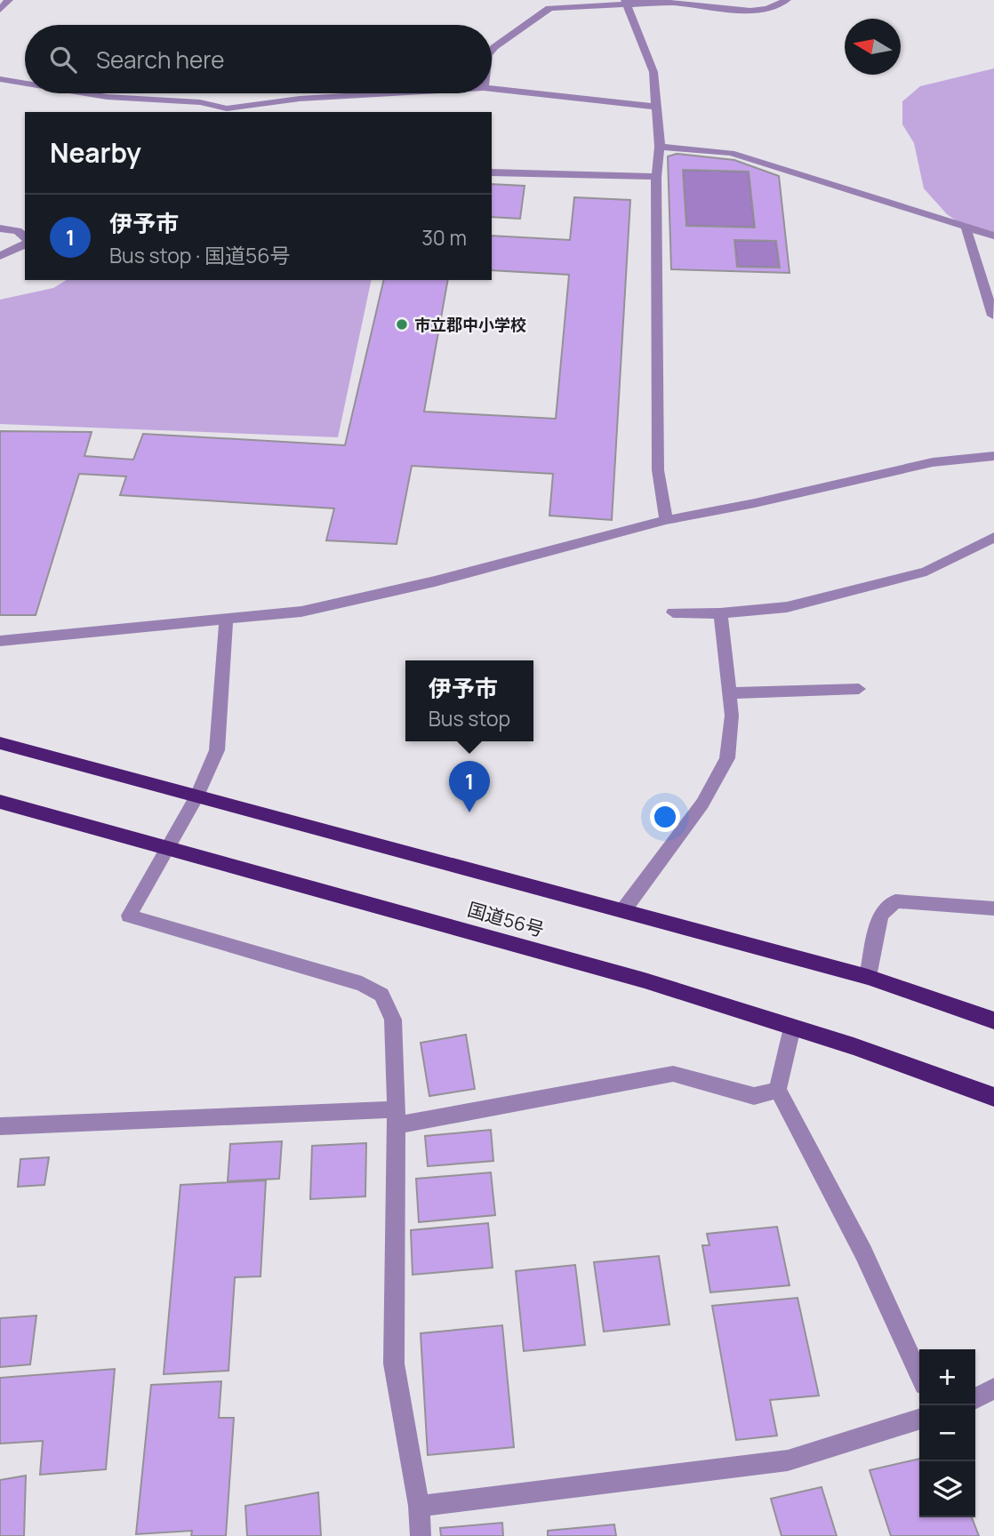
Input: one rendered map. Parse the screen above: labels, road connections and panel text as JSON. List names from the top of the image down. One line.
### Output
{"streets":{"highway":["国道56号"]},"places":["市立郡中小学校"],"north":"left","page":{"search":"Search here","heading":"Nearby","list":[{"mark":"1","name":"伊予市","note":"Bus stop · 国道56号","value":"30 m"}],"popup":["伊予市","Bus stop"],"pins":"1","map_buttons":["+","−"]}}
